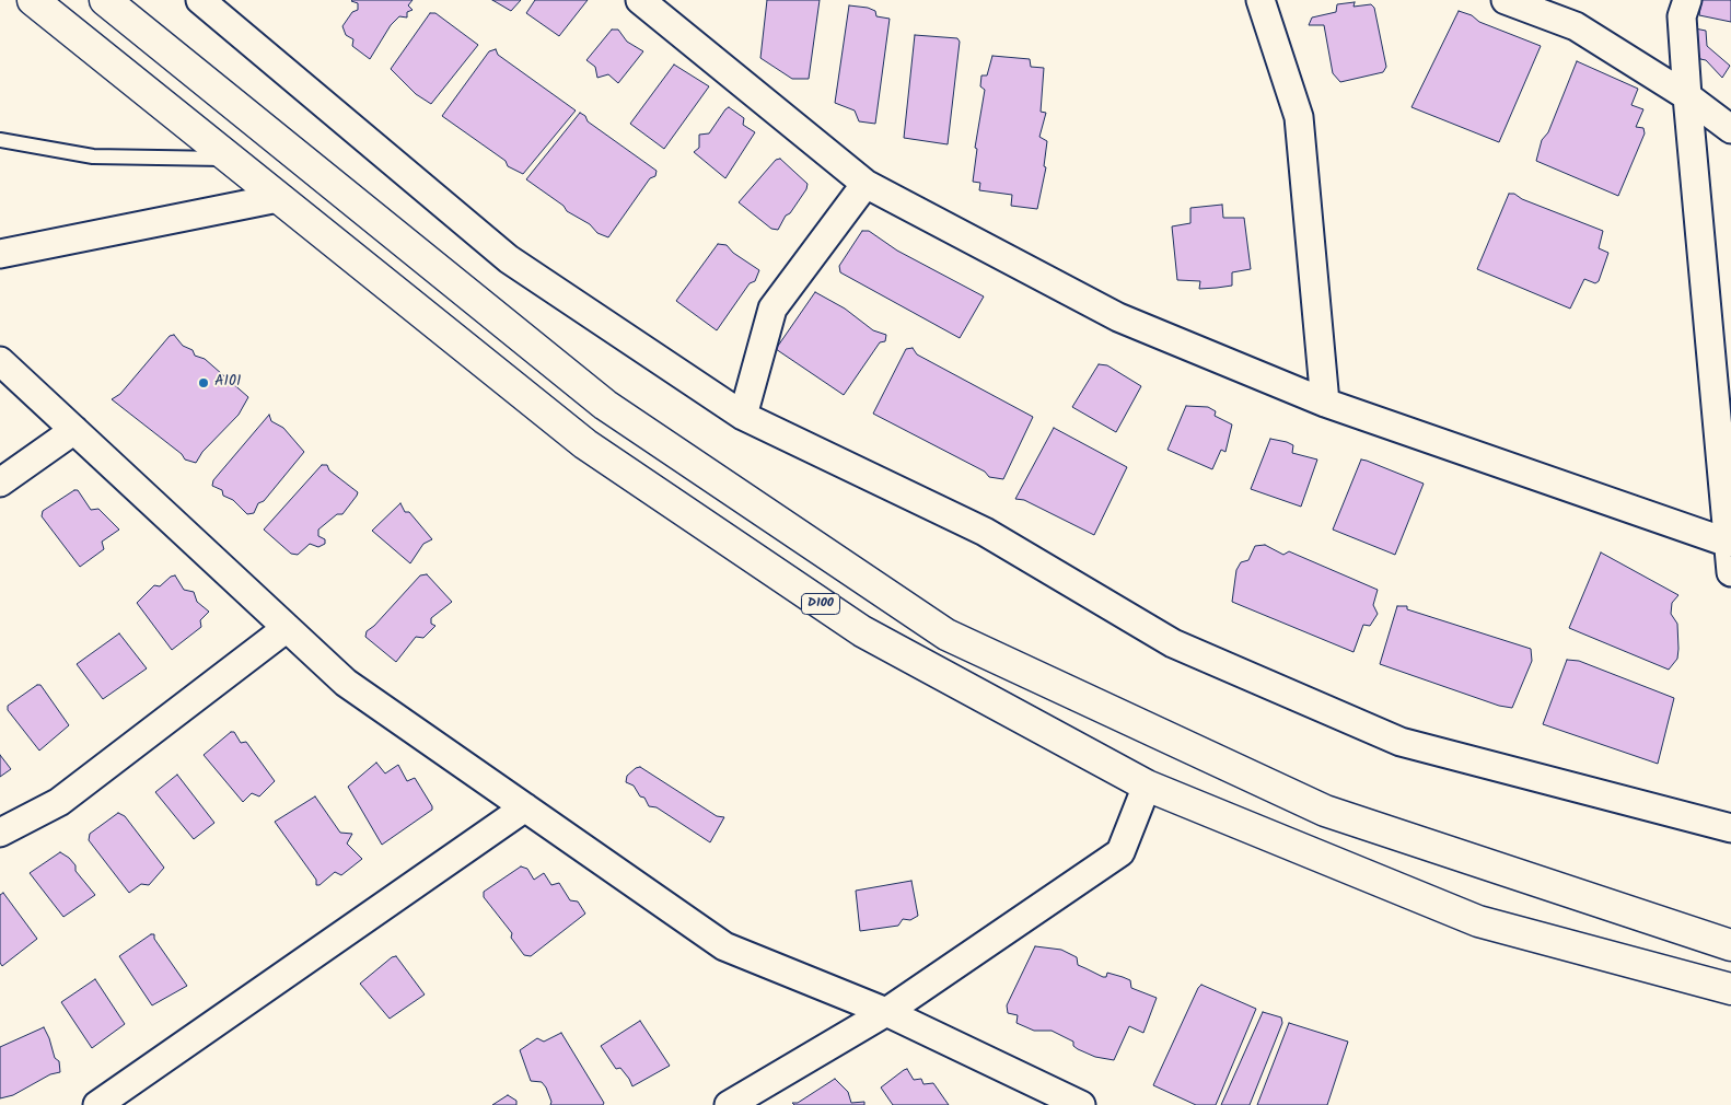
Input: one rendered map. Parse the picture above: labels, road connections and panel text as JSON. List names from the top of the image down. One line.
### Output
{"streets":{"highway":["D100"]},"places":["A101"]}
